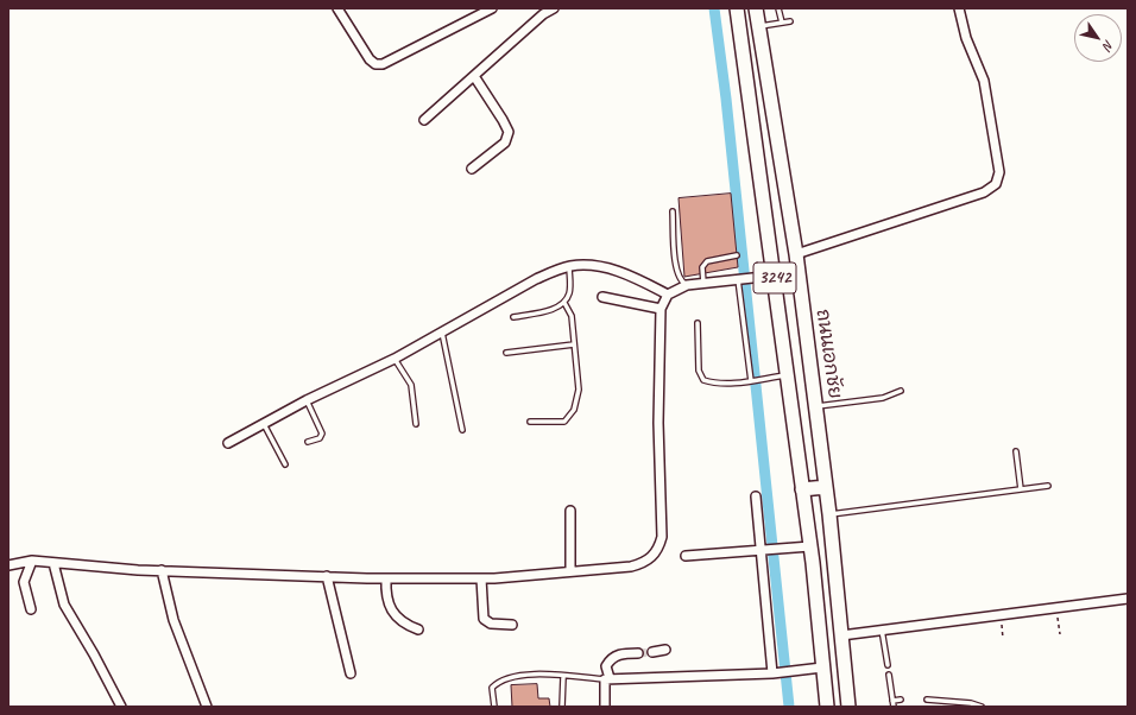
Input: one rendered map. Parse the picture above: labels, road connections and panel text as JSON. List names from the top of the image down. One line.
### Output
{"streets":{"main road":["3242","ถนนเอกชัย"]},"north":"bottom right"}
